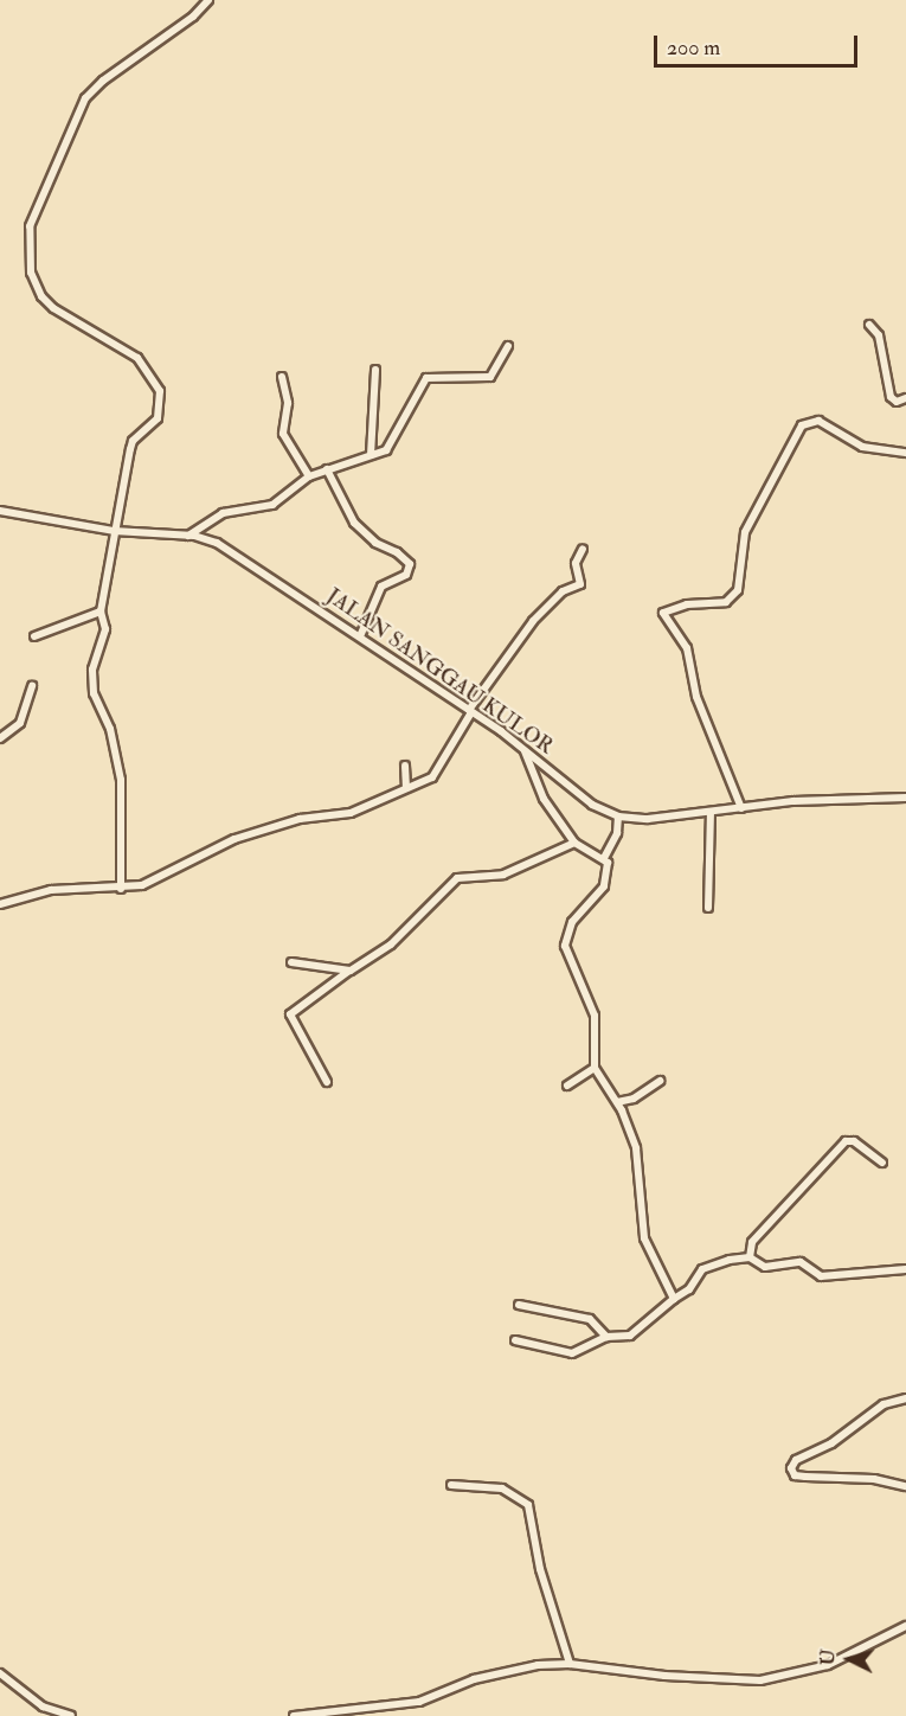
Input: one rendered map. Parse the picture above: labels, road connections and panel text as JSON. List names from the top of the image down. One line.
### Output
{"streets":{"street":["JALAN SANGGAU KULOR"]},"scale_bar":"200 m","north":"left"}
